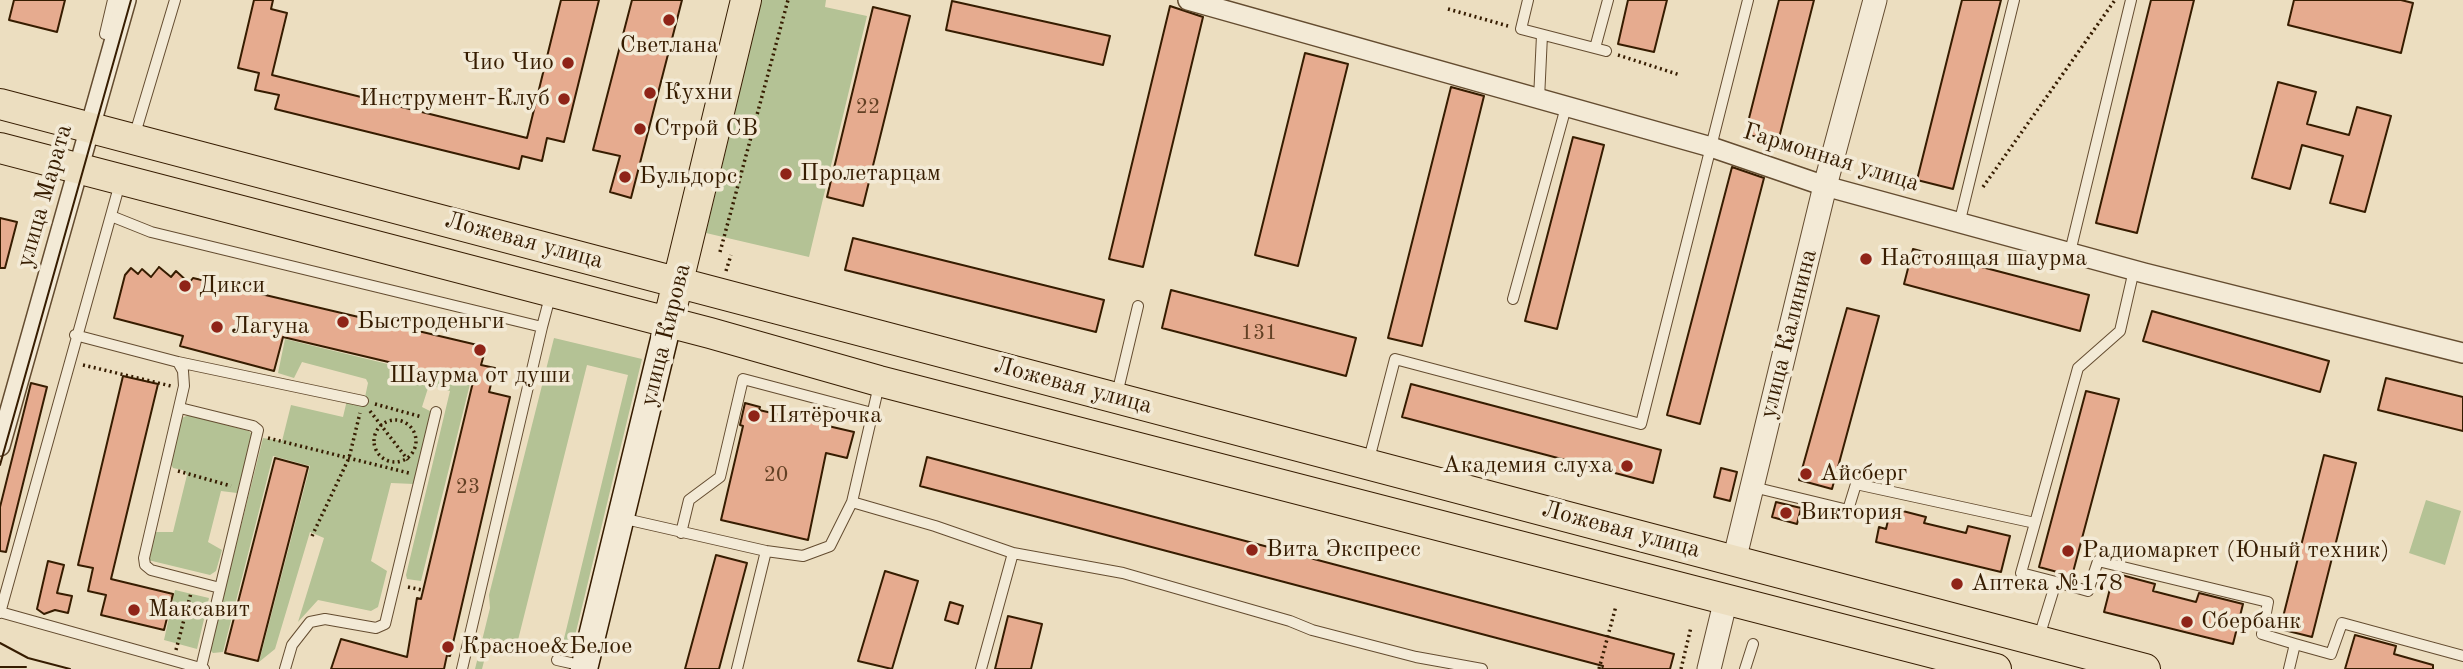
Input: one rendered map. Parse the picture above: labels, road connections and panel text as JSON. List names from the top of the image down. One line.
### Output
{"streets":{"main road":["Ложевая улица","улица Калинина","улица Кирова"],"street":["Гармонная улица","улица Марата"]},"crossings":[["Гармонная улица","улица Калинина"],["улица Марата","Ложевая улица"],["Ложевая улица","улица Калинина"],["Ложевая улица","улица Кирова"]],"places":["Светлана","Чио Чио","Кухни","Инструмент-Клуб","Строй СВ","Пролетарцам","Бульдорс","Настоящая шаурма","Дикси","Быстроденьги","Лагуна","Шаурма от души","Пятёрочка","Академия слуха","Айсберг","Виктория","Вита Экспресс","Радиомаркет (Юный техник)","Аптека №178","Максавит","Сбербанк","Красное&Белое"],"house_numbers":["22","131","20","23"]}
